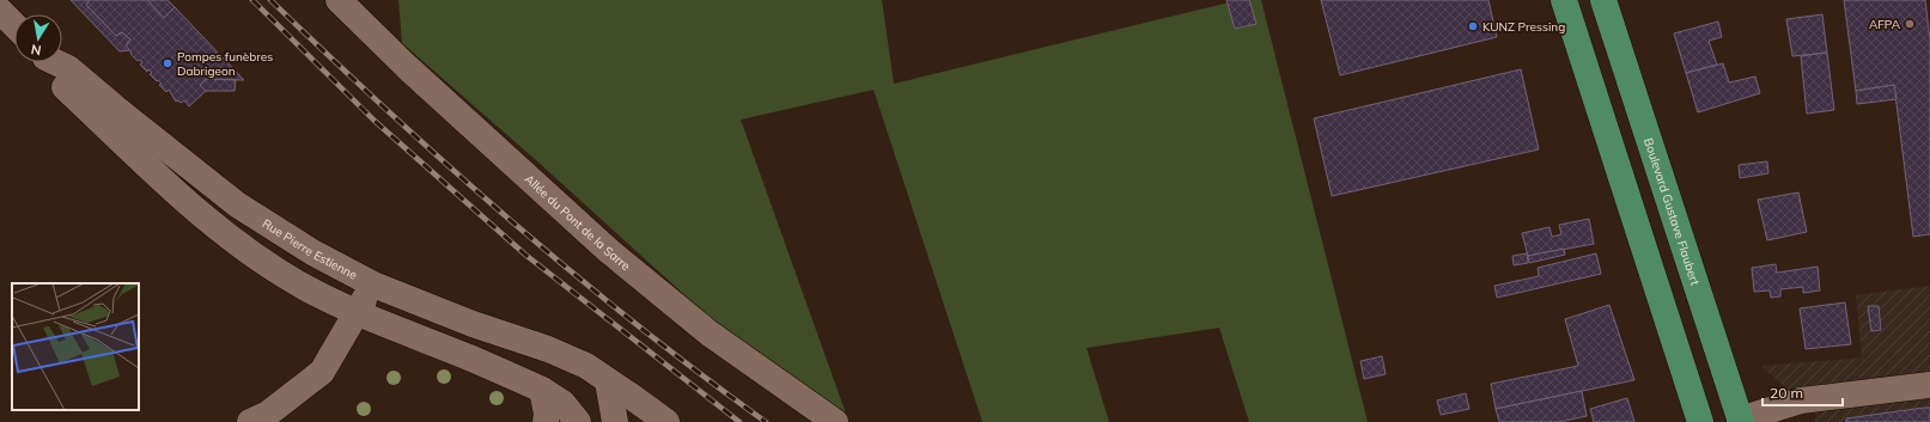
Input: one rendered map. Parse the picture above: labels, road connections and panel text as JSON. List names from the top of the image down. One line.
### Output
{"streets":{"main road":["Boulevard Gustave Flaubert"],"street":["Allée du Pont de la Sarre","Rue Pierre Estienne"]},"places":["AFPA","KUNZ Pressing","Pompes funèbres Dabrigeon"],"scale_bar":"20 m","north":"bottom"}
